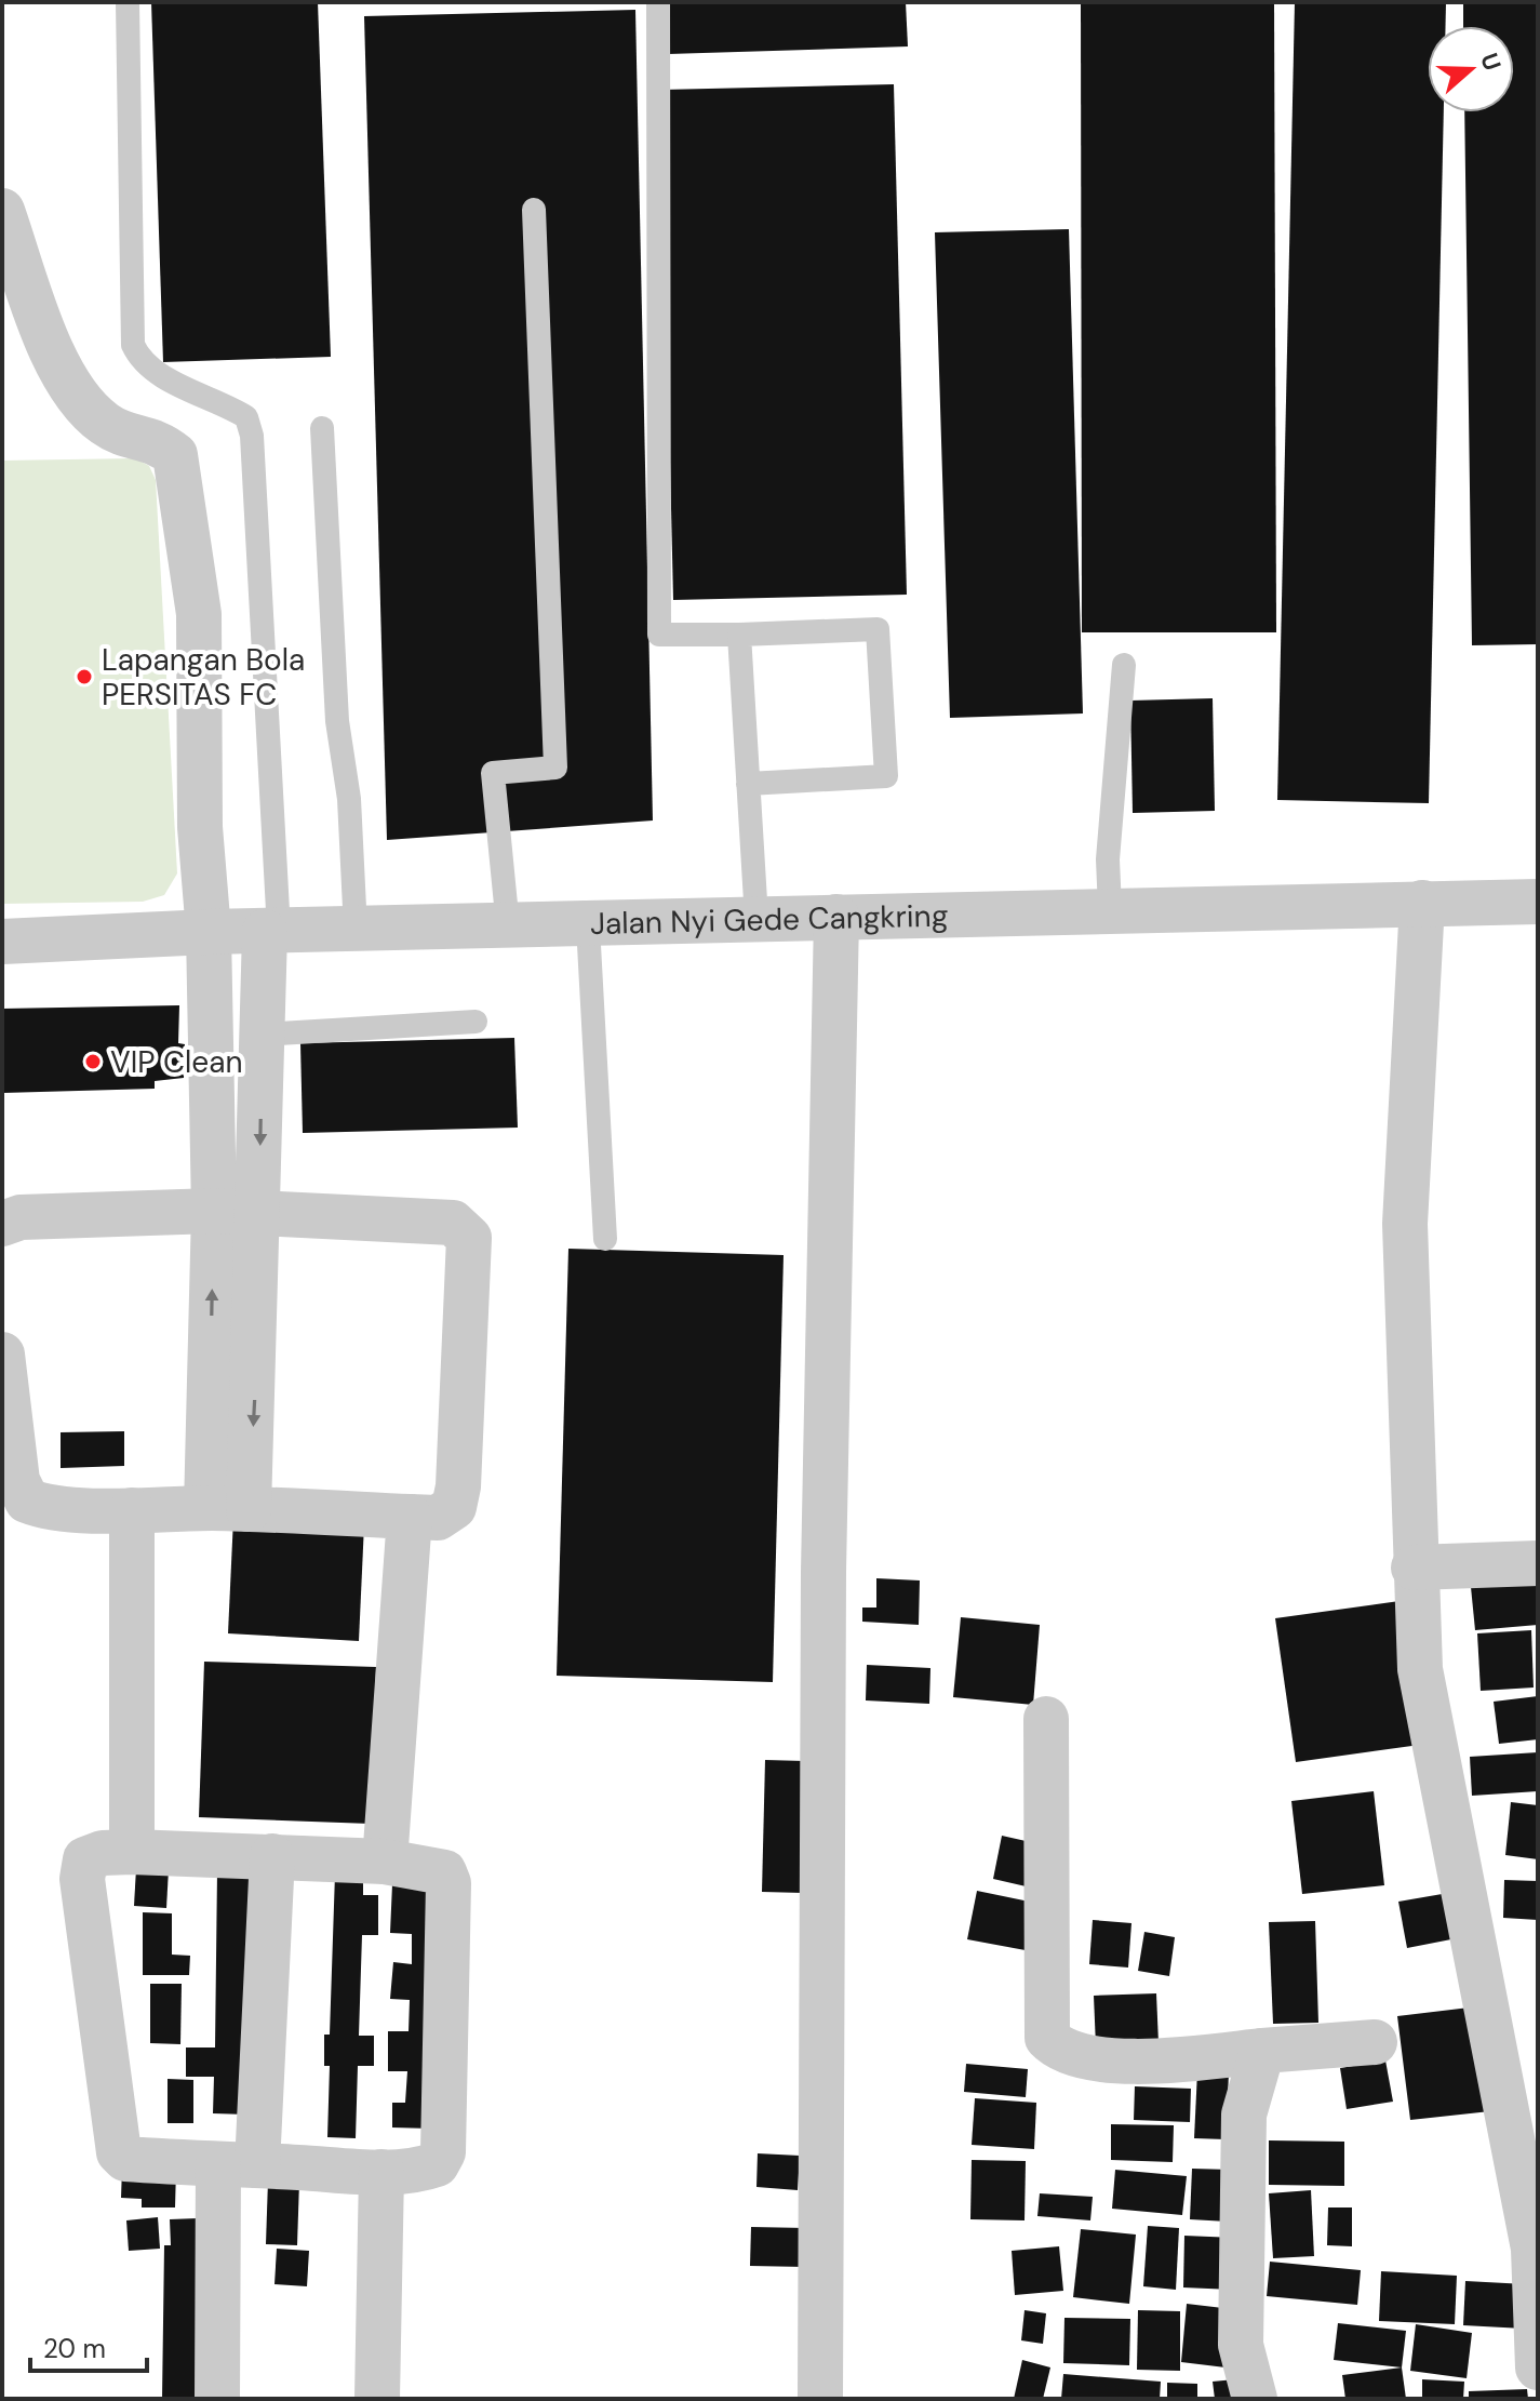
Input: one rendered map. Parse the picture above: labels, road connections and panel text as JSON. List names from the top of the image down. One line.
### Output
{"streets":{"street":["Jalan Nyi Gede Cangkring"]},"places":["Lapangan Bola PERSITAS FC","VIP Clean"],"scale_bar":"20 m","north":"right"}
